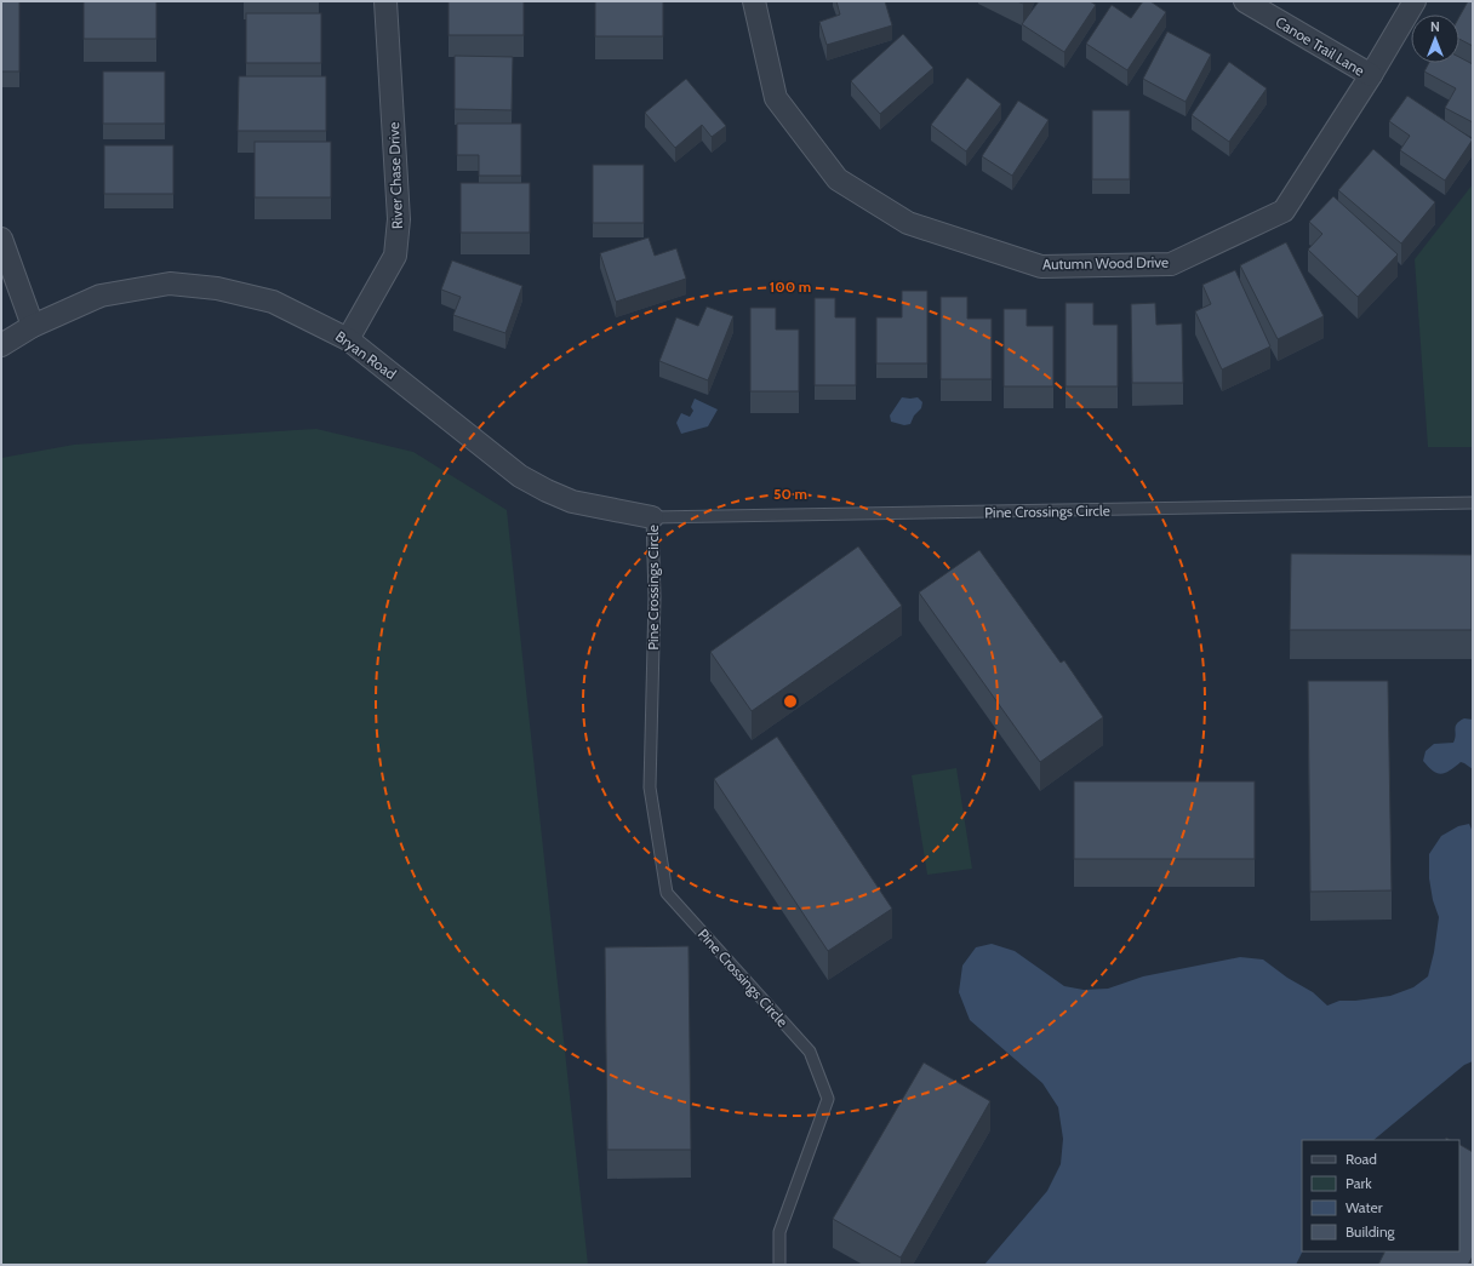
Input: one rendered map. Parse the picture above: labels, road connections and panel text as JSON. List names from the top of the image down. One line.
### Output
{"streets":{"street":["Canoe Trail Lane","River Chase Drive","Autumn Wood Drive","Bryan Road"],"lane":["Pine Crossings Circle"]},"crossings":[["Canoe Trail Lane","Autumn Wood Drive"],["River Chase Drive","Bryan Road"],["Bryan Road","Pine Crossings Circle"]],"legend":["Road","Park","Water","Building"],"north":"top","rings":["100 m","50 m"]}
